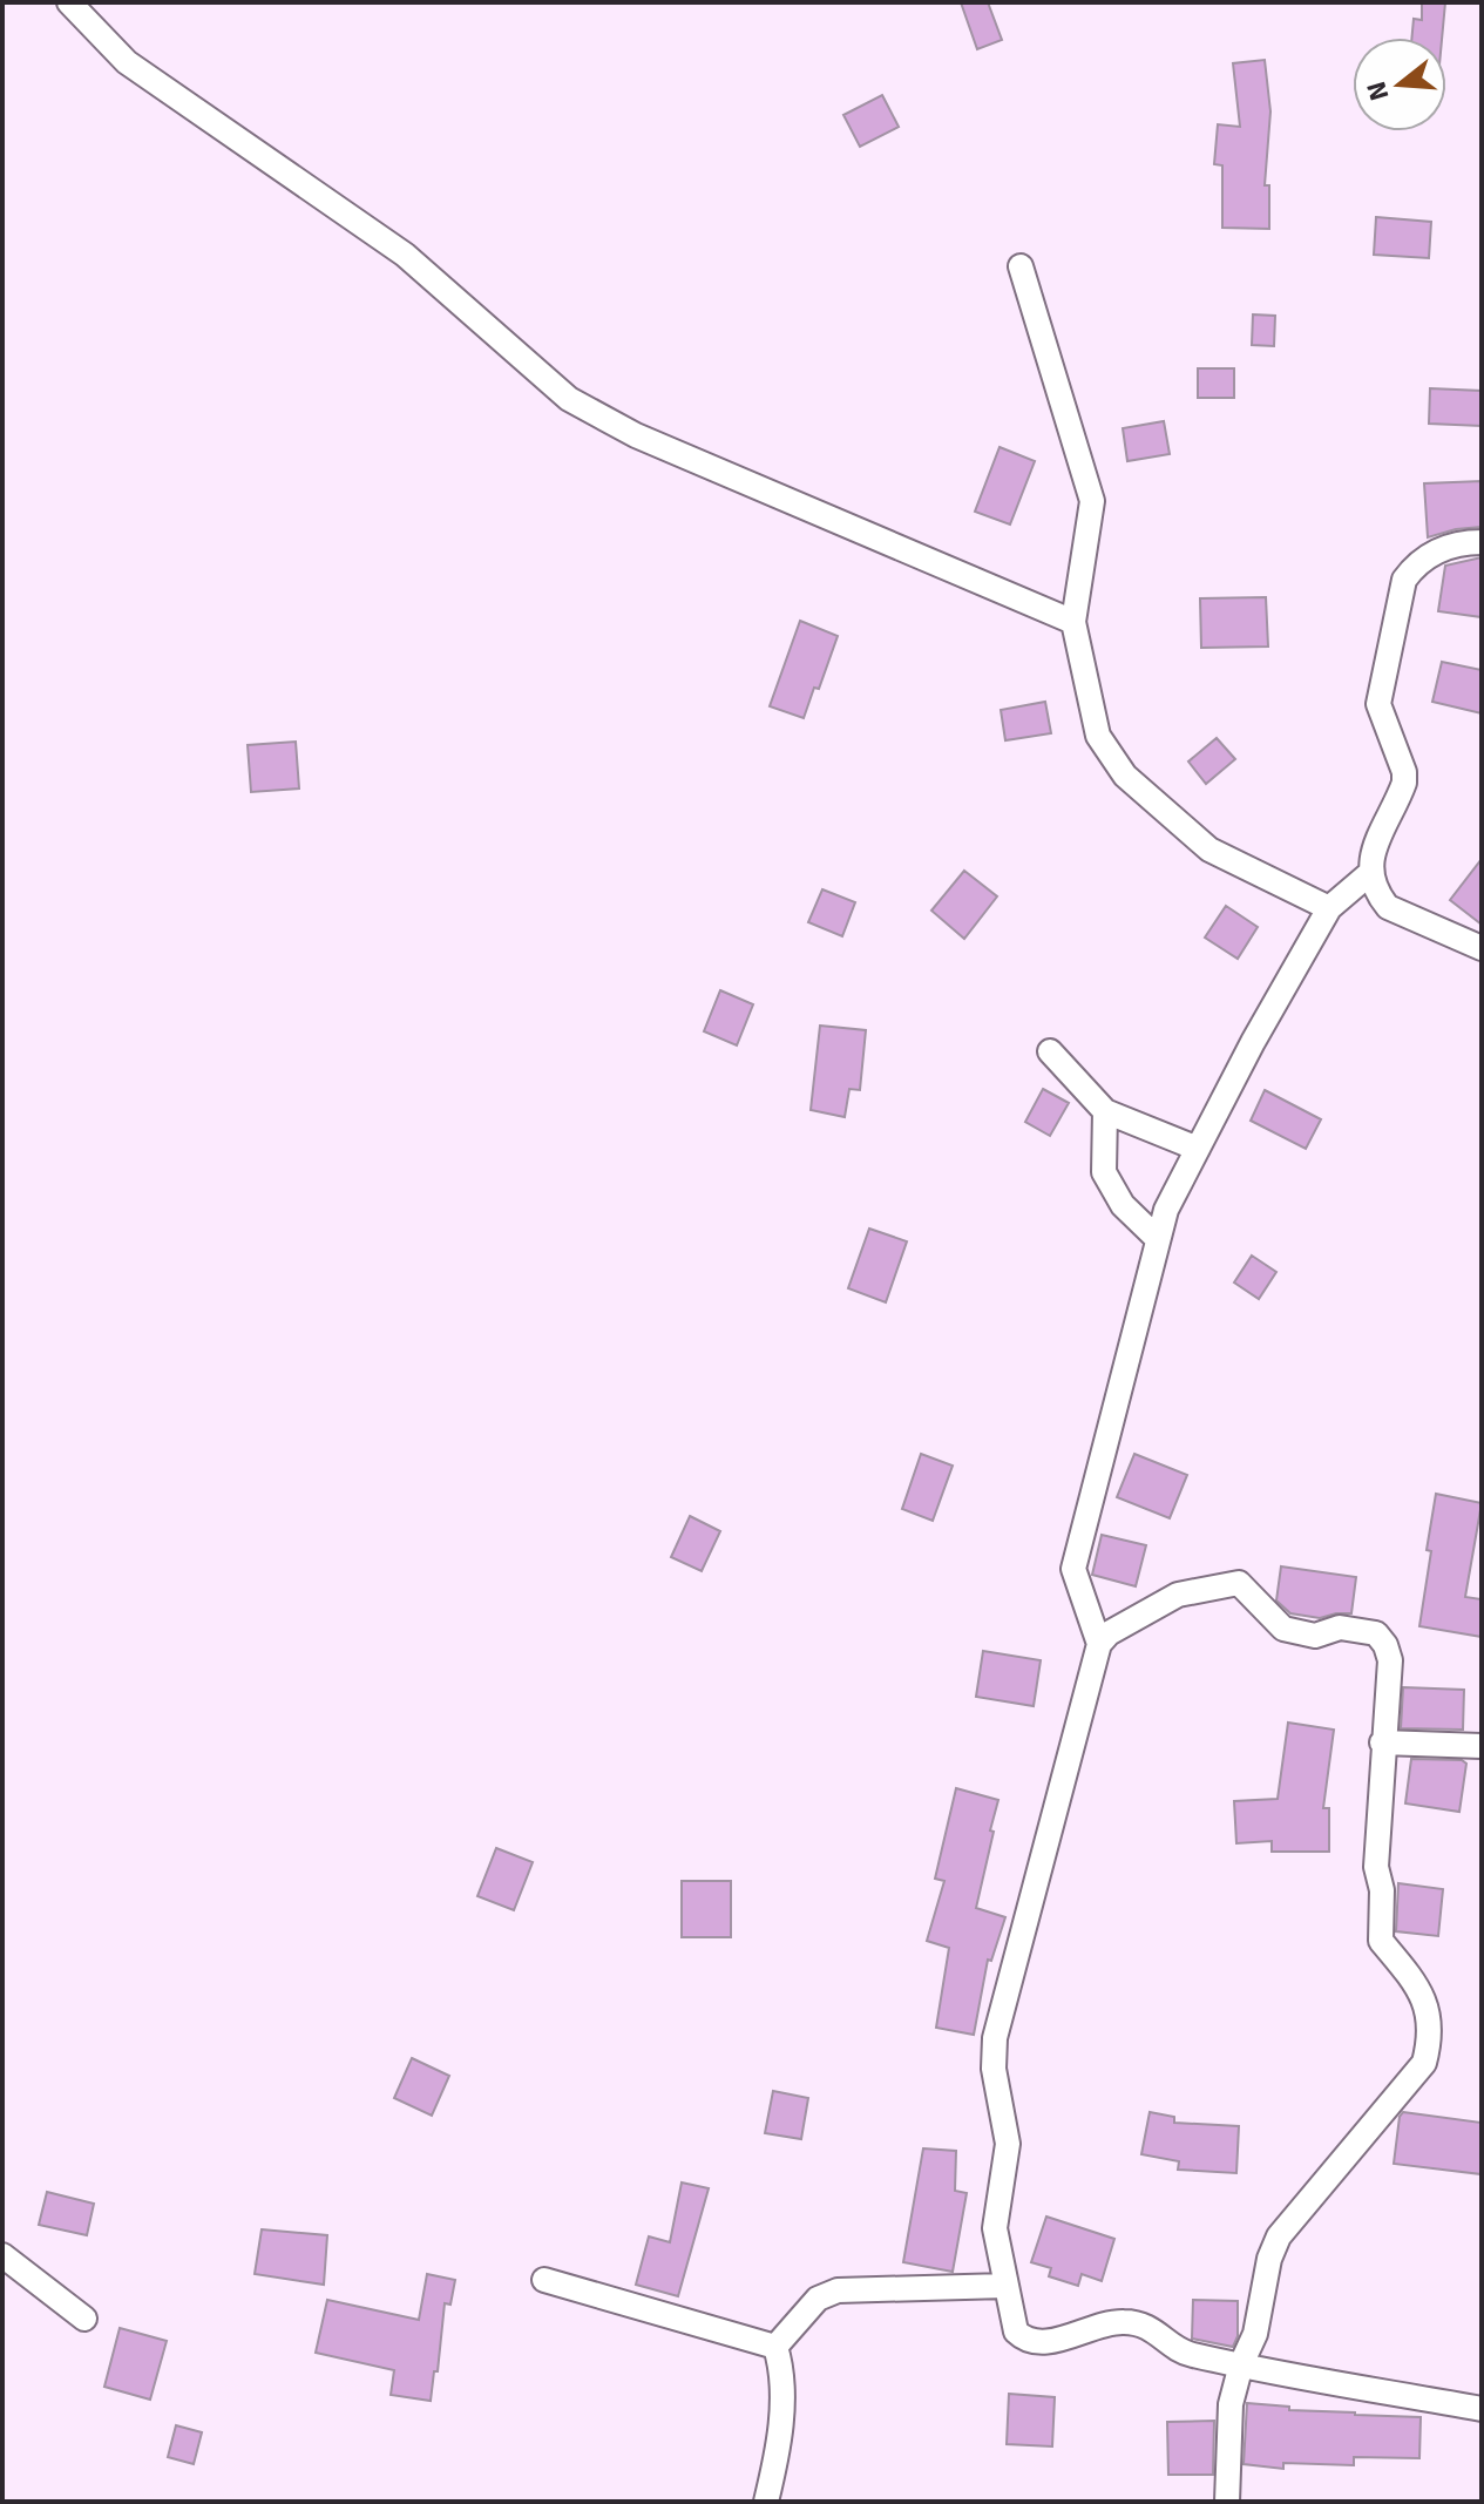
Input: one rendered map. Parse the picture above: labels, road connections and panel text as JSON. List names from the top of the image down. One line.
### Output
{"north":"left"}
